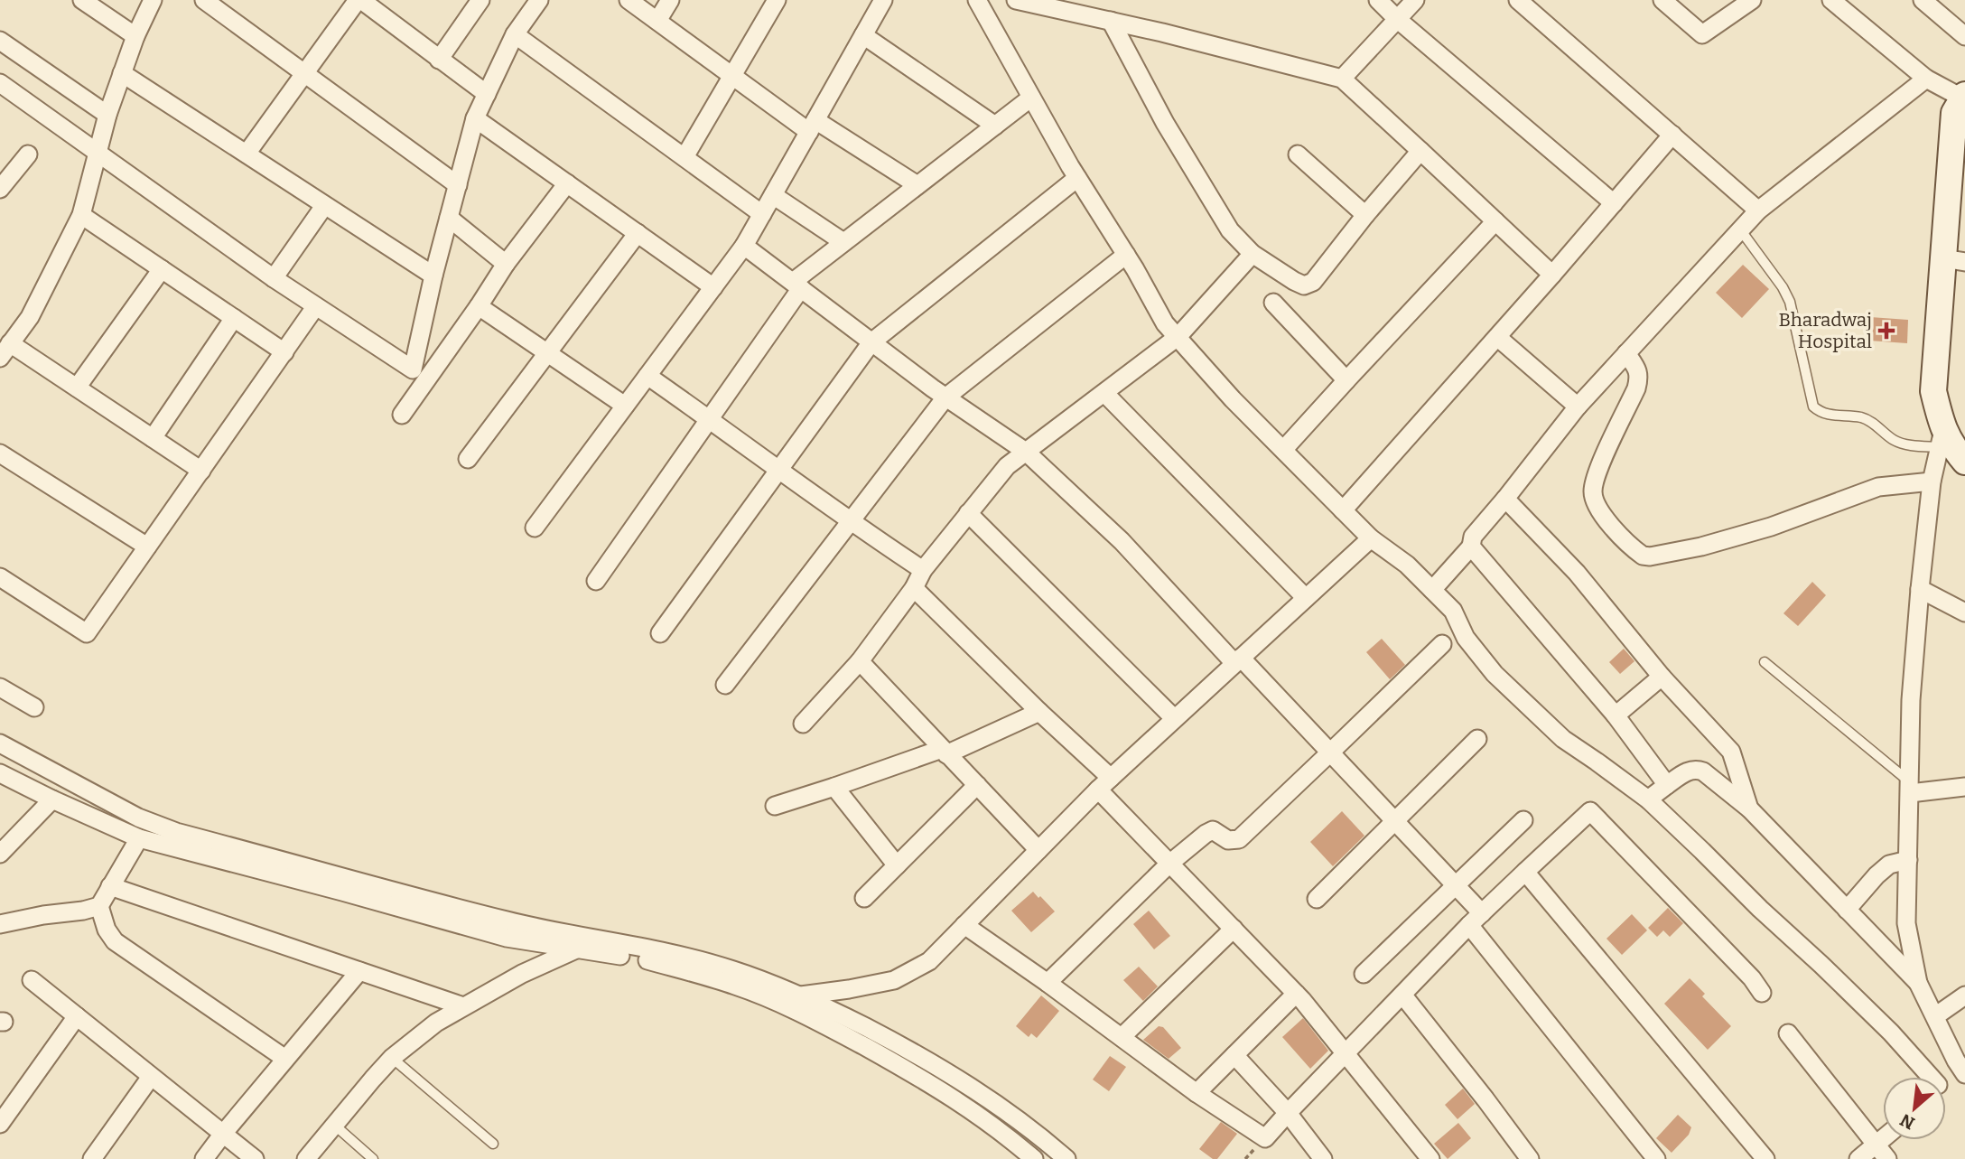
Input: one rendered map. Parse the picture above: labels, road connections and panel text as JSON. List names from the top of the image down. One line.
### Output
{"places":{"health":["Bharadwaj Hospital"]},"north":"bottom left"}
